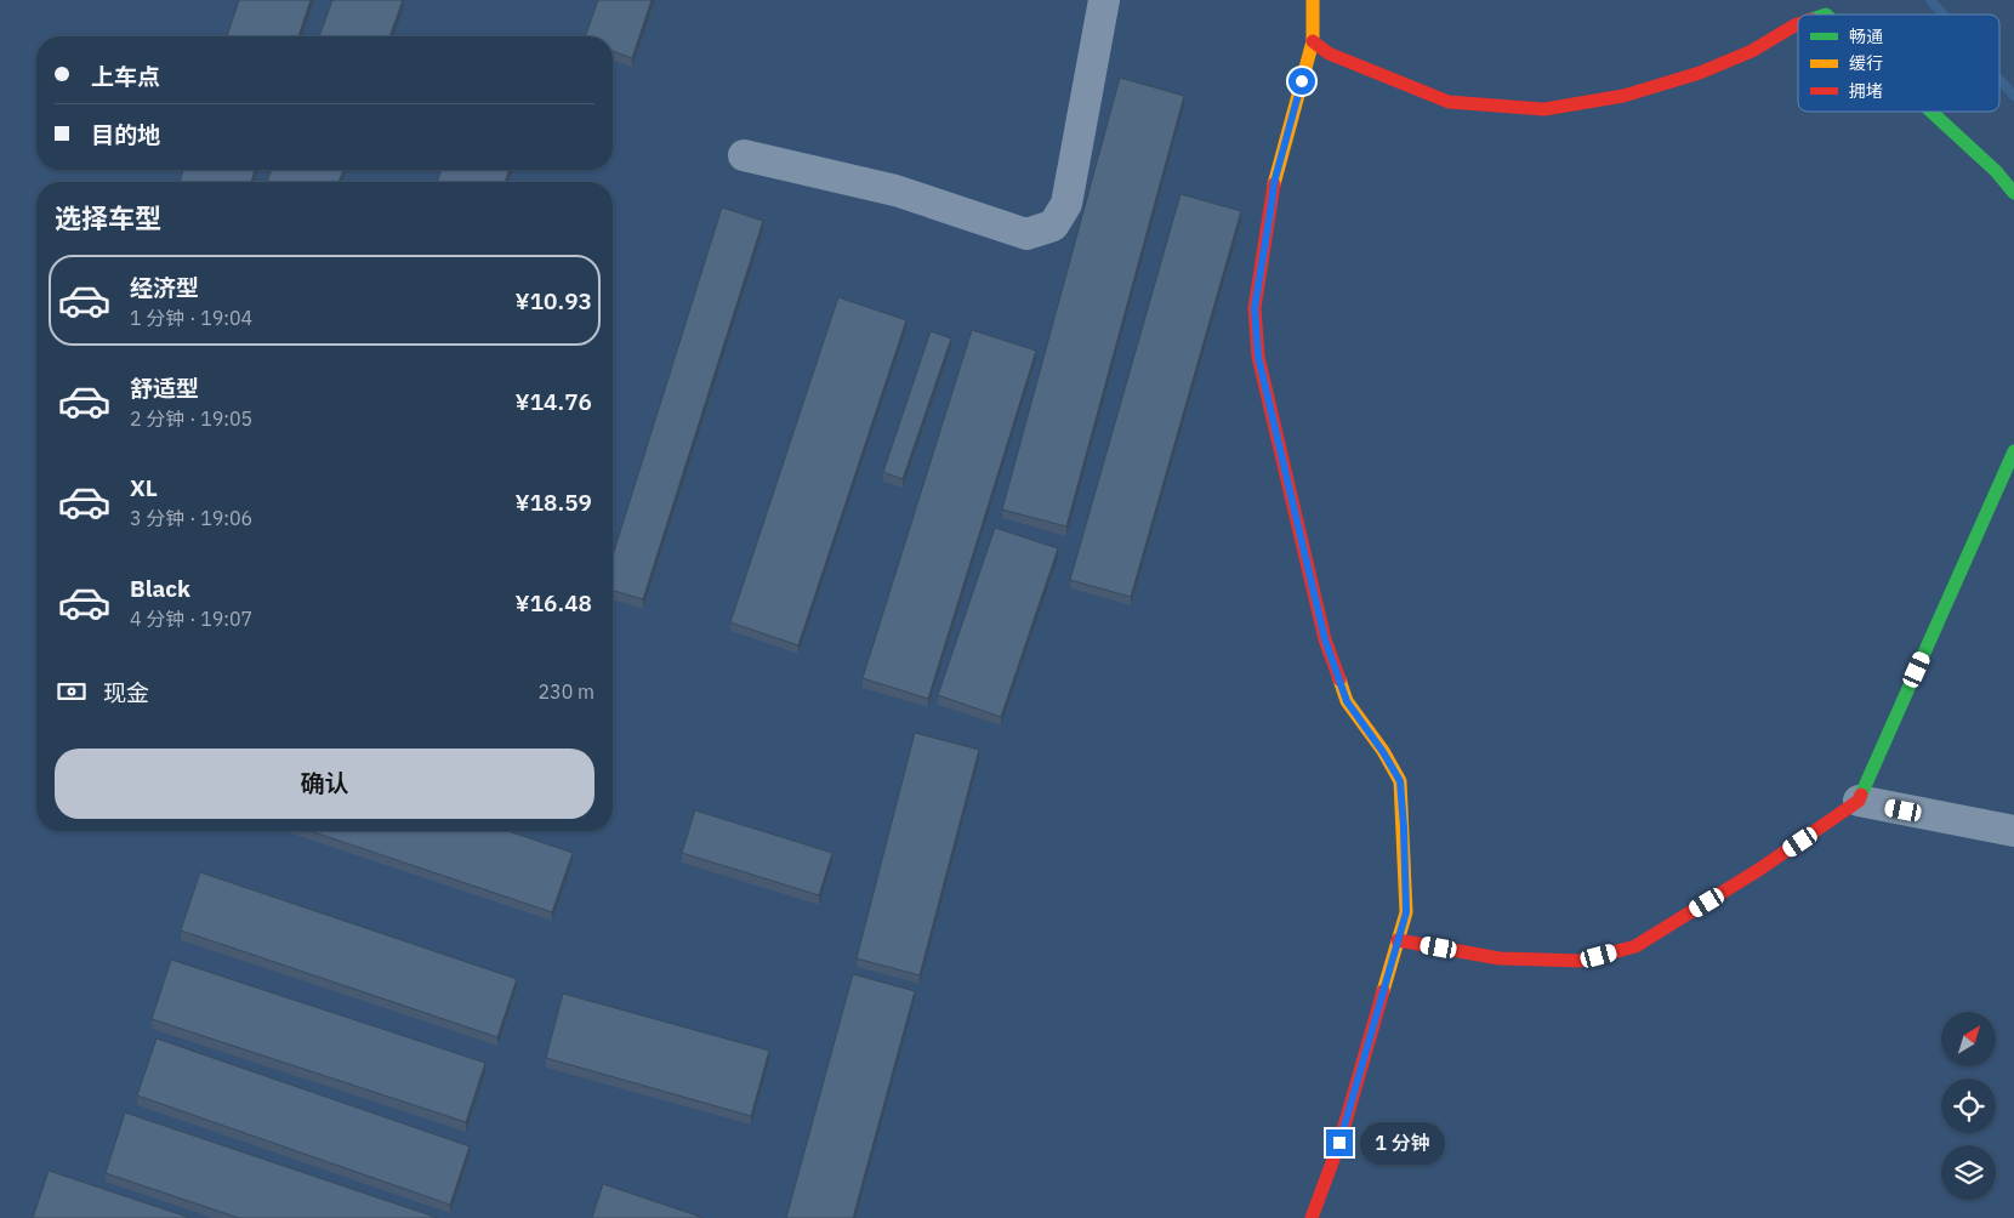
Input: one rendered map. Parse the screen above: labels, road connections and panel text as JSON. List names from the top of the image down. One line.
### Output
{"legend":["畅通","缓行","拥堵"],"north":"top right","page":{"banner":["上车点","目的地"],"heading":"选择车型","list":[{"name":"经济型","note":"1 分钟 · 19:04","value":"¥10.93"},{"name":"舒适型","note":"2 分钟 · 19:05","value":"¥14.76"},{"name":"XL","note":"3 分钟 · 19:06","value":"¥18.59"},{"name":"Black","note":"4 分钟 · 19:07","value":"¥16.48"}],"pay":["现金","230 m"],"buttons":"确认","bubble":"1 分钟"}}
